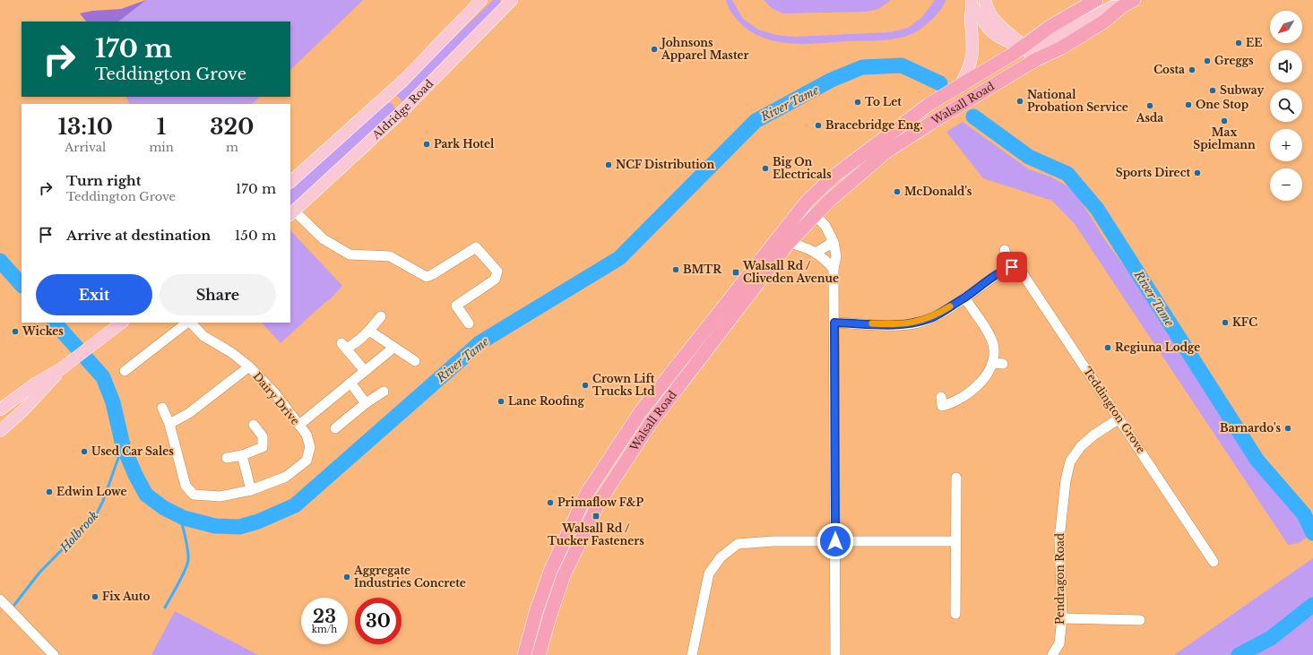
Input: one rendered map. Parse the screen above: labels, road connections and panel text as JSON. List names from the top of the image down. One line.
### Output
{"streets":{"highway":["Walsall Road"],"main road":["Aldridge Road"],"street":["Dairy Drive","Teddington Grove","Pendragon Road"]},"crossings":[["Teddington Grove","Pendragon Road"]],"water":["River Tame","Holbrook"],"places":{"other":["EE","Johnsons Apparel Master","Greggs","Costa","Subway","National Probation Service","To Let","One Stop","Asda","Max Spielmann","Bracebridge Eng.","Park Hotel","NCF Distribution","Big On Electricals","Sports Direct","McDonald's","BMTR","KFC","Wickes","Regiuna Lodge","Crown Lift Trucks Ltd","Lane Roofing","Barnardo's","Used Car Sales","Edwin Lowe","Primaflow F&P","Aggregate Industries Concrete","Fix Auto"],"transit":["Walsall Rd / Cliveden Avenue","Walsall Rd / Tucker Fasteners"]},"north":"bottom left","page":{"map_buttons":["+","−"],"turn":["170 m","Teddington Grove"],"eta":["13:10","Arrival","1","min","320","m"],"list":[{"name":"Turn right","note":"Teddington Grove","value":"170 m"},{"name":"Arrive at destination","value":"150 m"}],"buttons":["Exit","Share"],"speed":"23 km/h","limit":"30"}}
